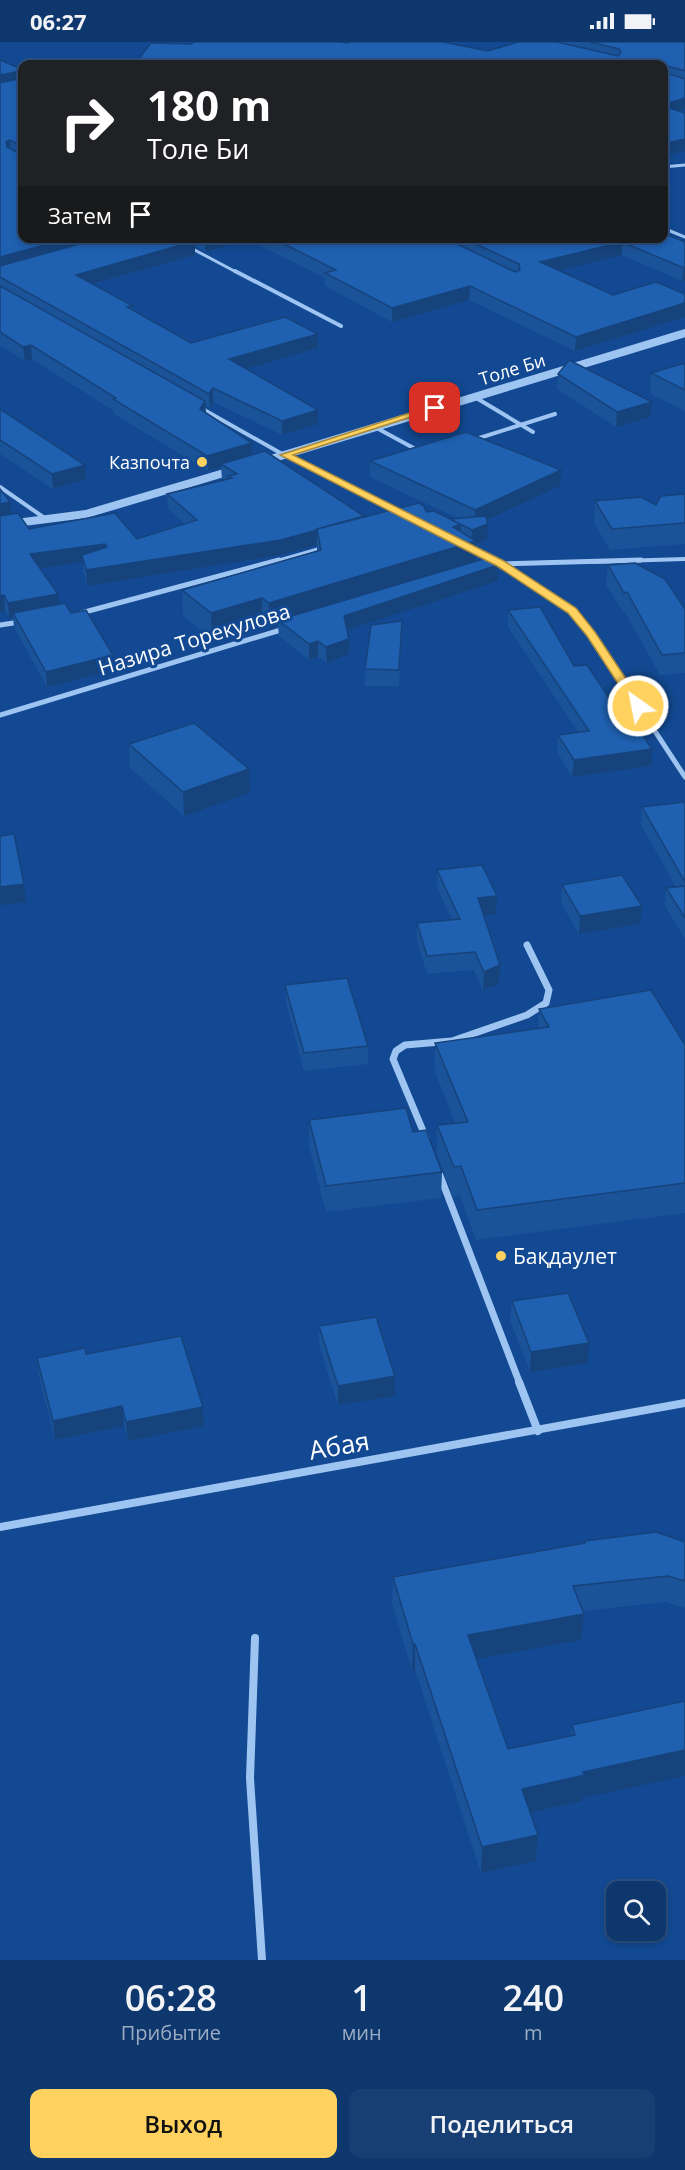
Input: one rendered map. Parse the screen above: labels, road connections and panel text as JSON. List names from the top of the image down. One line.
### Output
{"streets":{"street":["Толе Би","Назира Торекулова","Абая"]},"places":["Казпочта","Бақдаулет"],"page":{"status":"06:27","turn":["180 m","Толе Би"],"then":"Затем","eta":["06:28","Прибытие","1","мин","240","m"],"buttons":["Выход","Поделиться"]}}
